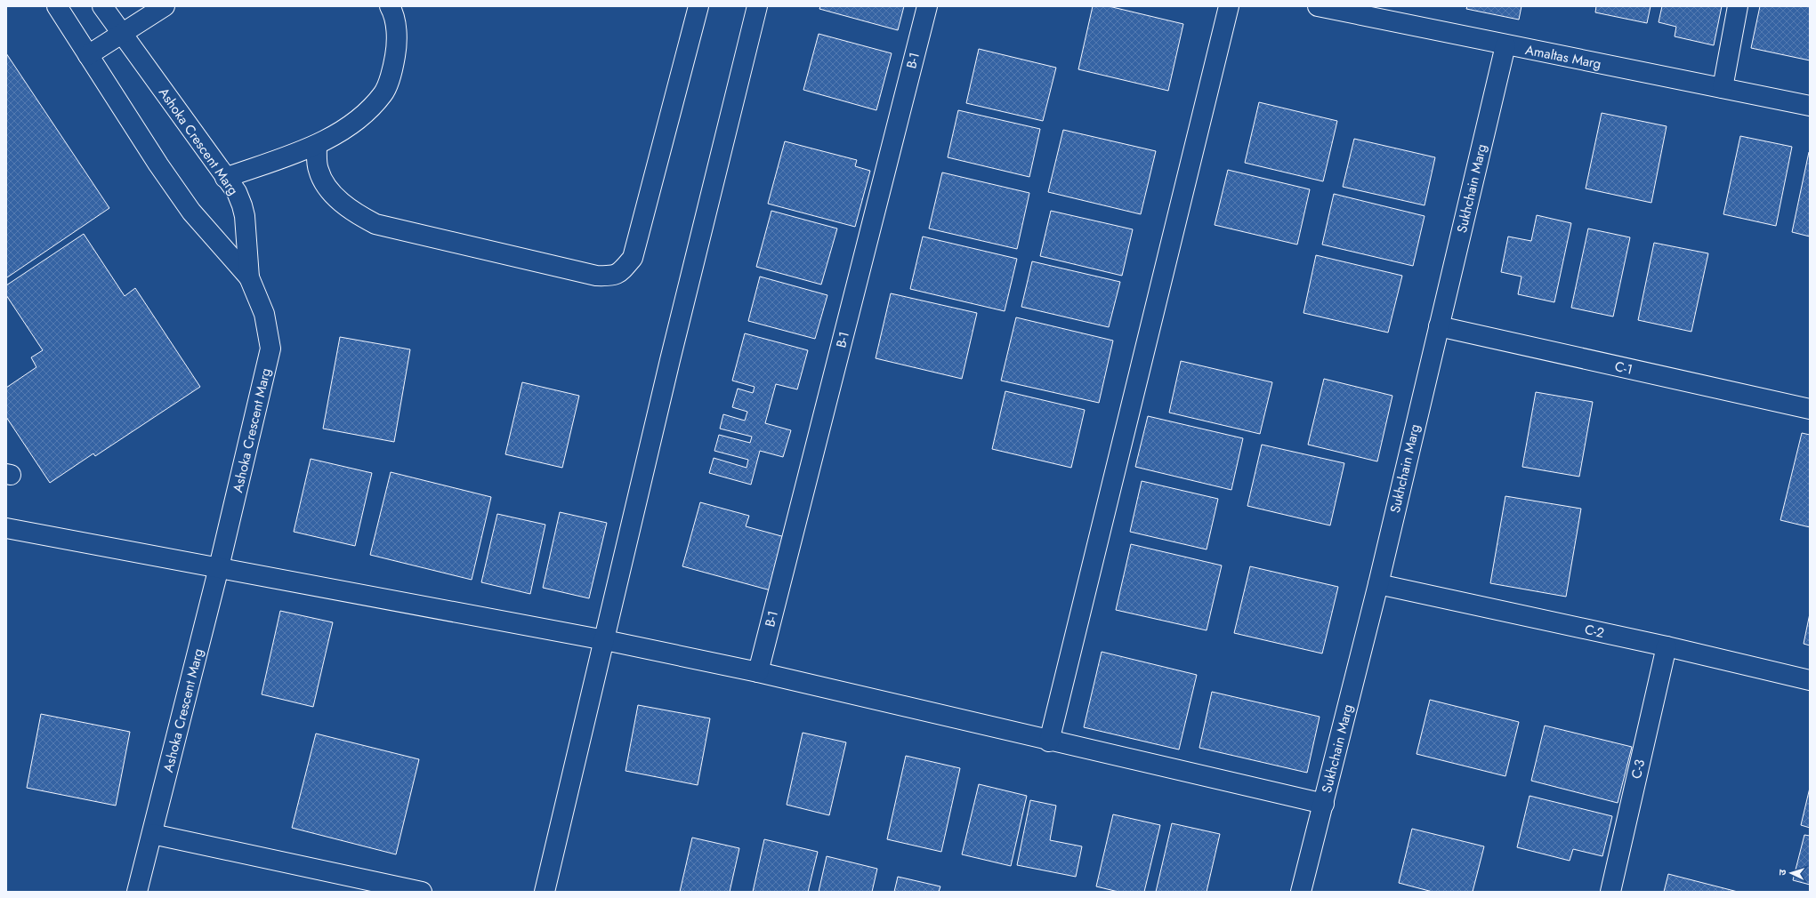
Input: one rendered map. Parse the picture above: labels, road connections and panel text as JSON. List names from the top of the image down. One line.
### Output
{"streets":{"street":["Amaltas Marg","B-1","Ashoka Crescent Marg","Sukhchain Marg","C-1","C-2","C-3"]},"crossings":[["Amaltas Marg","Sukhchain Marg"],["Sukhchain Marg","C-1"],["Sukhchain Marg","C-2"],["C-2","C-3"]],"north":"left"}
